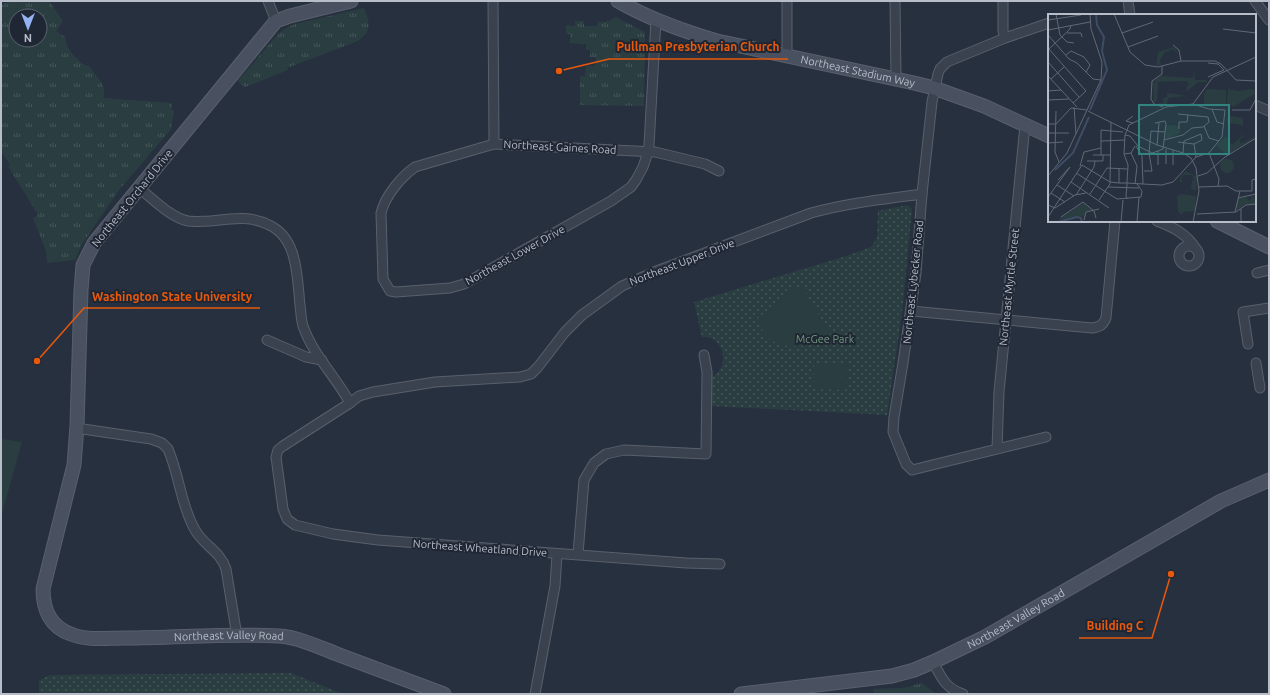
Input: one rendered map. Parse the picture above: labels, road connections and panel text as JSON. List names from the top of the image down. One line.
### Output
{"streets":{"street":["Northeast Stadium Way","Northeast Gaines Road","Northeast Orchard Drive","Northeast Lower Drive","Northeast Upper Drive","Northeast Lybecker Road","Northeast Myrtle Street","Northeast Wheatland Drive","Northeast Valley Road"]},"crossings":[["Northeast Stadium Way","Northeast Lower Drive"],["Northeast Stadium Way","Northeast Lybecker Road"],["Northeast Stadium Way","Northeast Myrtle Street"],["Northeast Gaines Road","Northeast Lower Drive"],["Northeast Orchard Drive","Northeast Valley Road"],["Northeast Upper Drive","Northeast Lybecker Road"],["Northeast Upper Drive","Northeast Wheatland Drive"],["Northeast Lybecker Road","Northeast Myrtle Street"]],"parks":["McGee Park"],"places":["Pullman Presbyterian Church","Washington State University","Building C"],"north":"bottom"}
